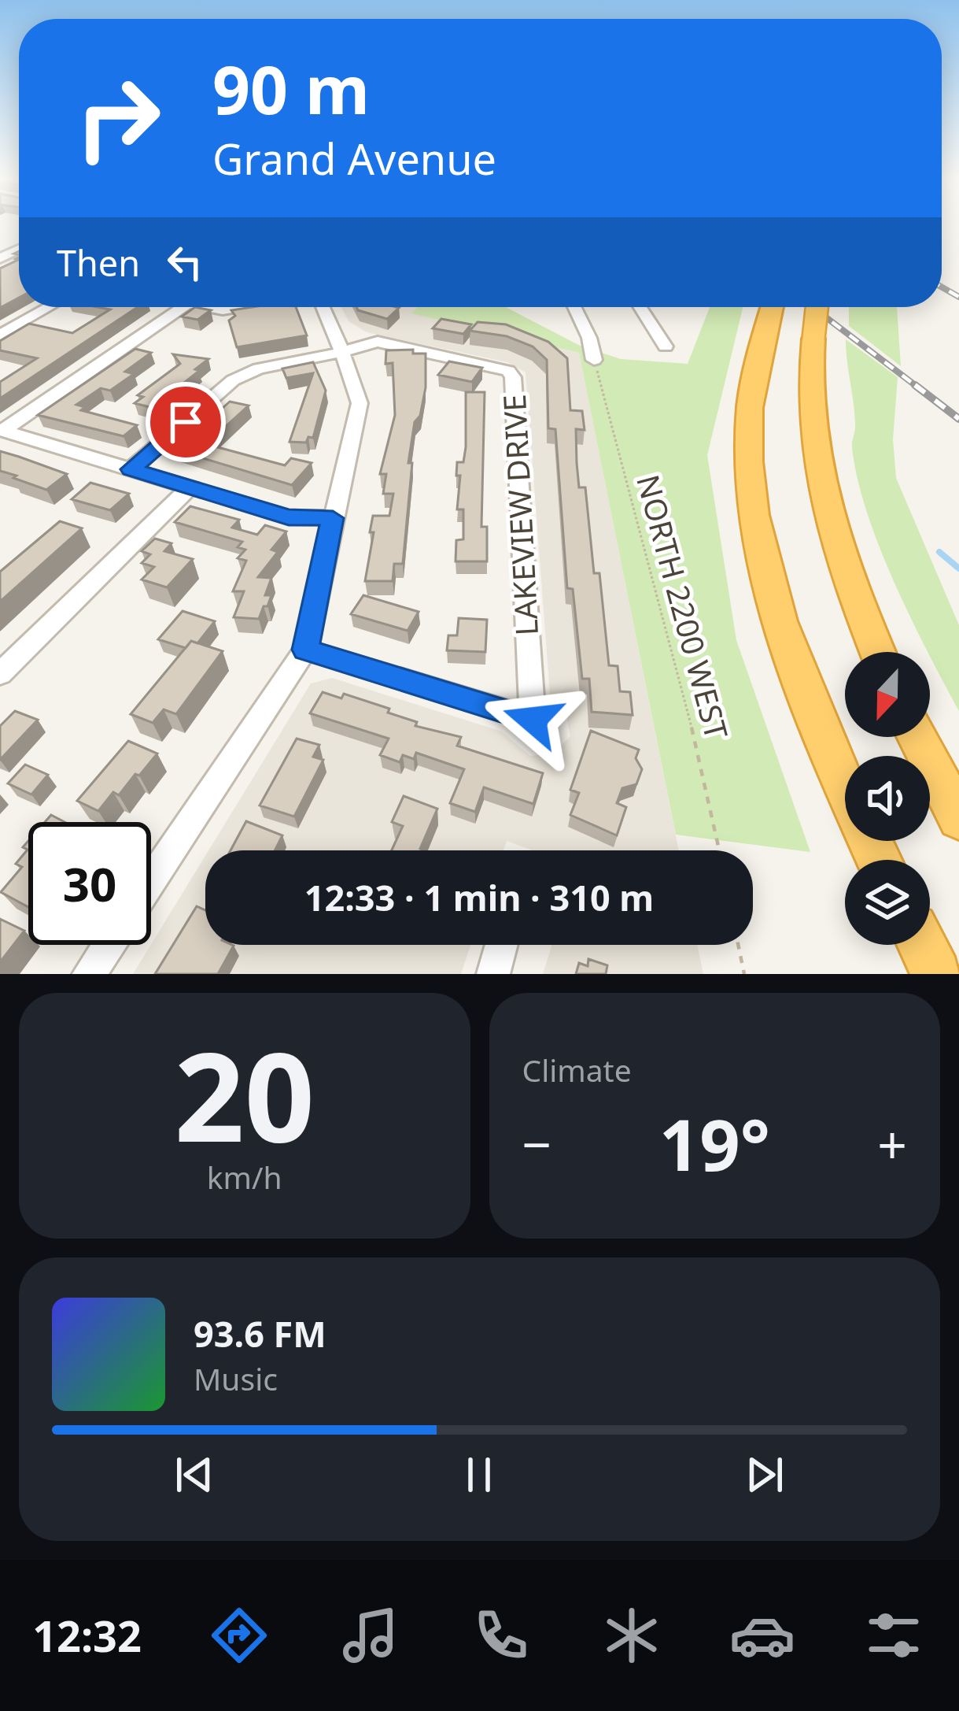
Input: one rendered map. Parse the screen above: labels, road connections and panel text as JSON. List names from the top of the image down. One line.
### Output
{"streets":{"street":["LAKEVIEW DRIVE"],"path":["NORTH 2200 WEST"]},"north":"bottom","page":{"turn":["90 m","Grand Avenue"],"then":"Then","limit":"30","trip":"12:33 · 1 min · 310 m","tile":[["20","km/h"],"Climate"],"heat":["−","19°","+"],"song":["93.6 FM","Music"],"tabs":"12:32"}}
